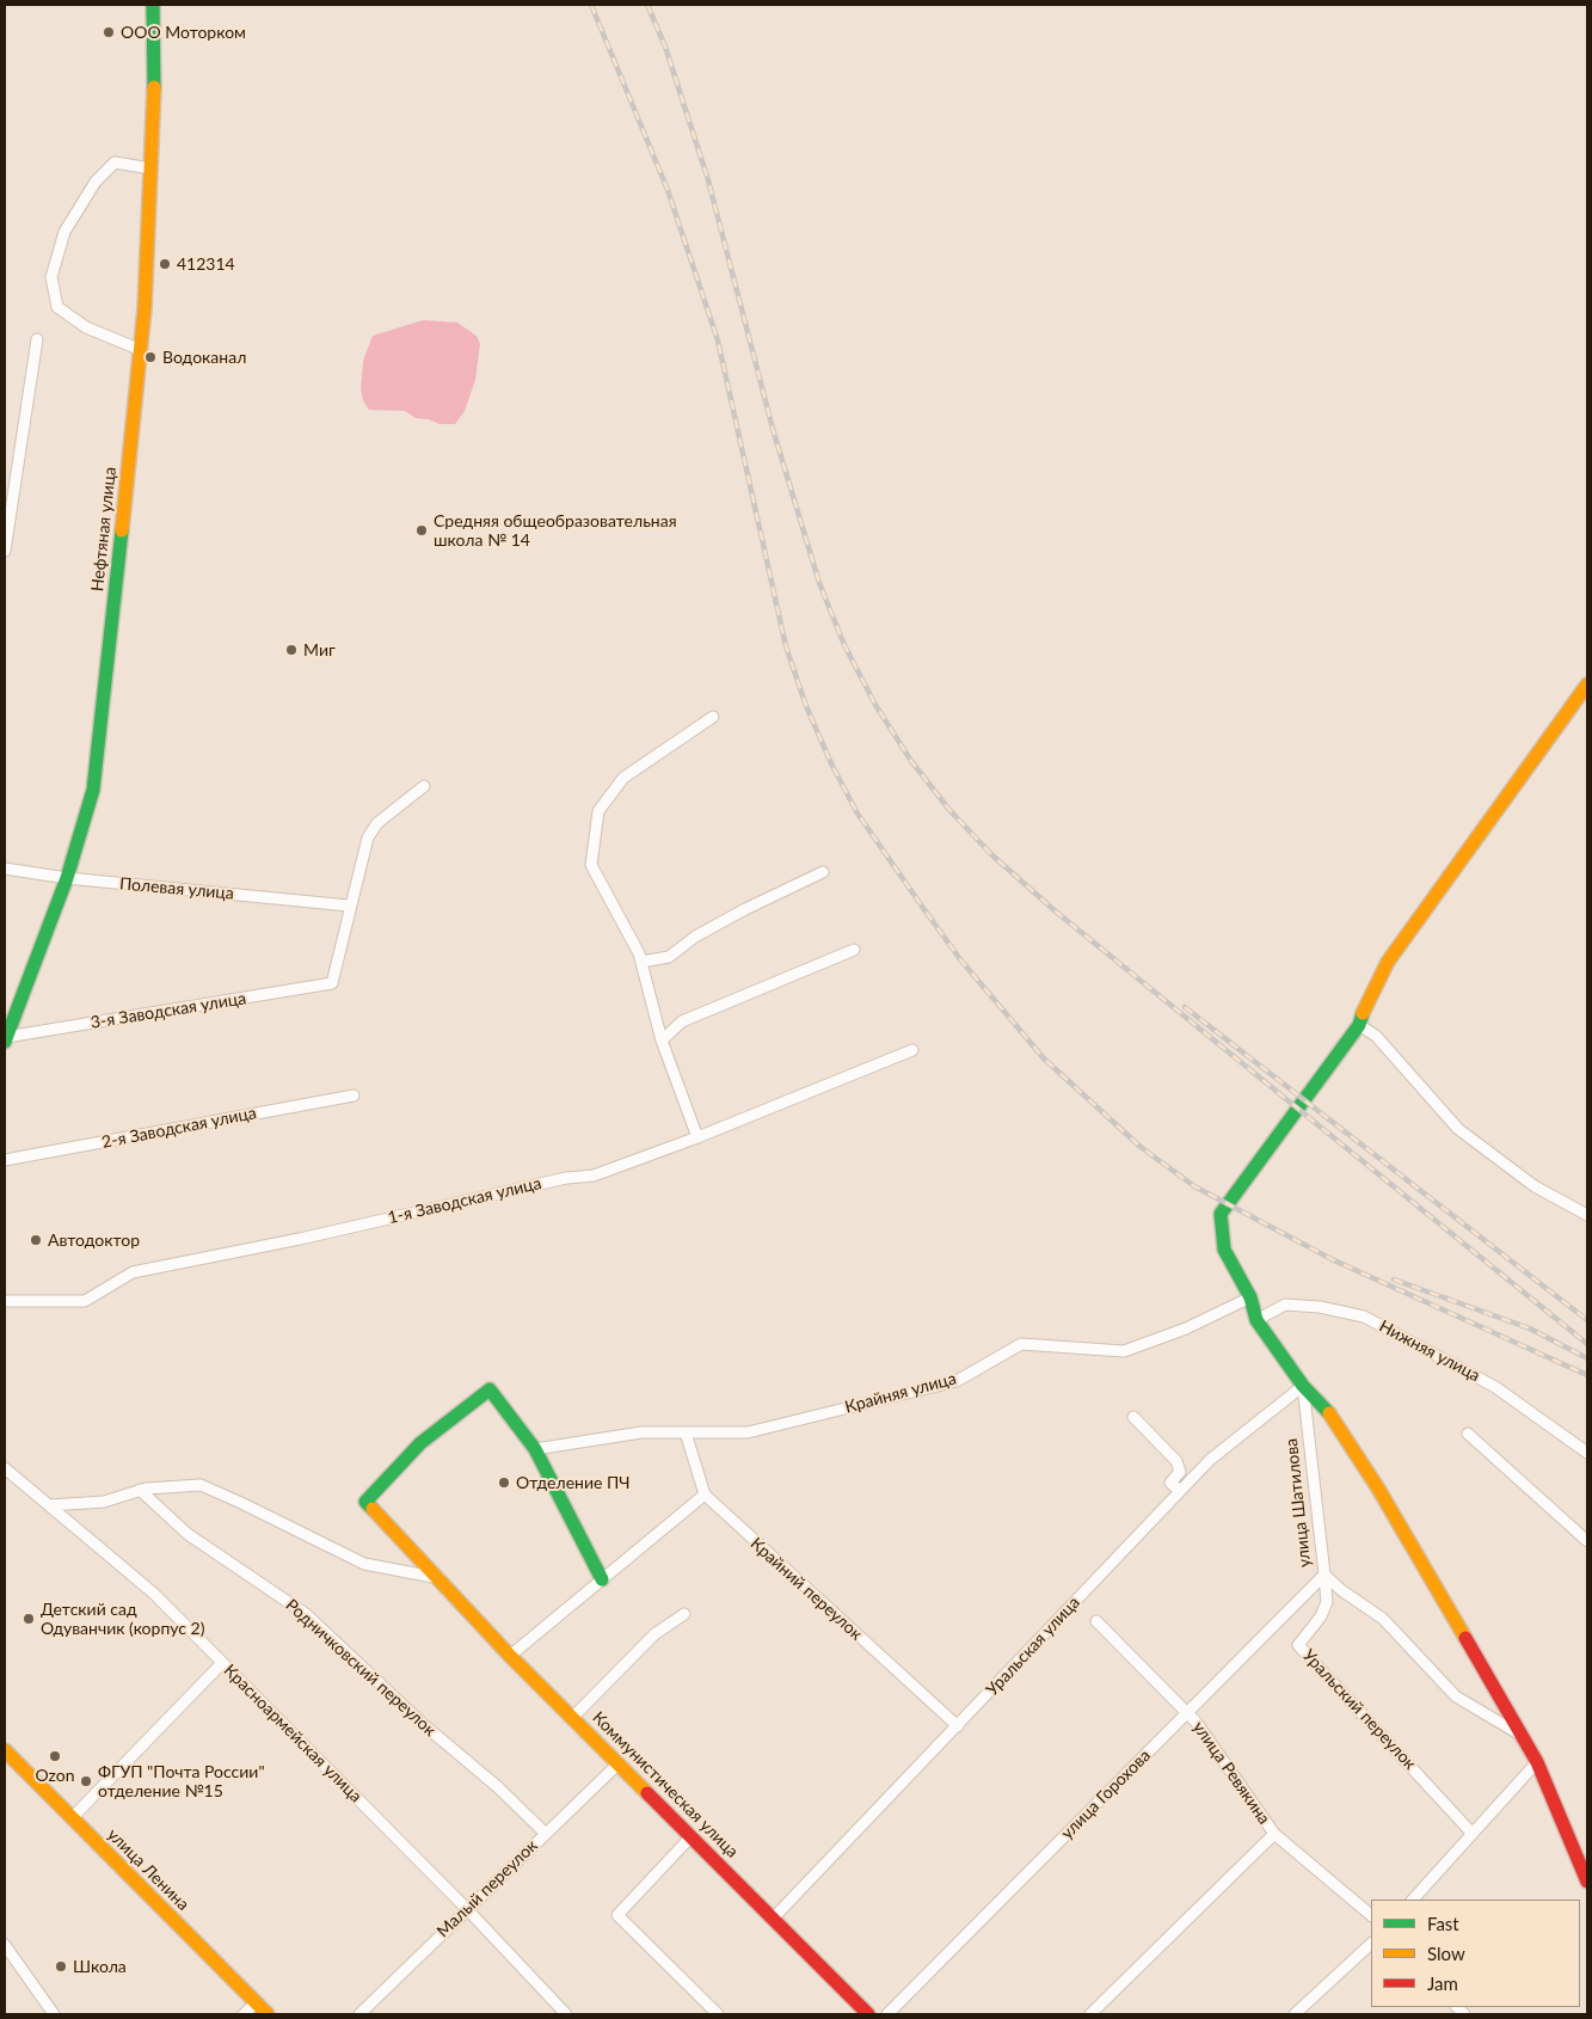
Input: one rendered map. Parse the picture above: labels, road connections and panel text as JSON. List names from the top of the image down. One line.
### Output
{"streets":{"street":["Нефтяная улица","Полевая улица","3-я Заводская улица","2-я Заводская улица","1-я Заводская улица","Нижняя улица","Крайняя улица","улица Шатилова","Крайний переулок","Уральская улица","Родничковский переулок","Уральский переулок","Красноармейская улица","улица Ревякина","Коммунистическая улица","улица Горохова","улица Ленина","Малый переулок"]},"crossings":[["Нефтяная улица","Полевая улица"],["Нефтяная улица","3-я Заводская улица"],["Полевая улица","3-я Заводская улица"],["Нижняя улица","улица Шатилова"],["Крайняя улица","Коммунистическая улица"],["улица Шатилова","Уральская улица"],["улица Шатилова","Уральский переулок"],["улица Шатилова","улица Горохова"],["Крайний переулок","Уральская улица"],["Уральская улица","Коммунистическая улица"],["Родничковский переулок","Малый переулок"],["Уральский переулок","улица Горохова"],["Красноармейская улица","Малый переулок"],["улица Ревякина","улица Горохова"],["Коммунистическая улица","Малый переулок"]],"places":["ООО Моторком","412314","Водоканал","Средняя общеобразовательная школа № 14","Миг","Автодоктор","Отделение ПЧ","Детский сад Одуванчик (корпус 2)","Ozon","ФГУП \"Почта России\" отделение №15","Школа"],"legend":["Fast","Slow","Jam"]}
